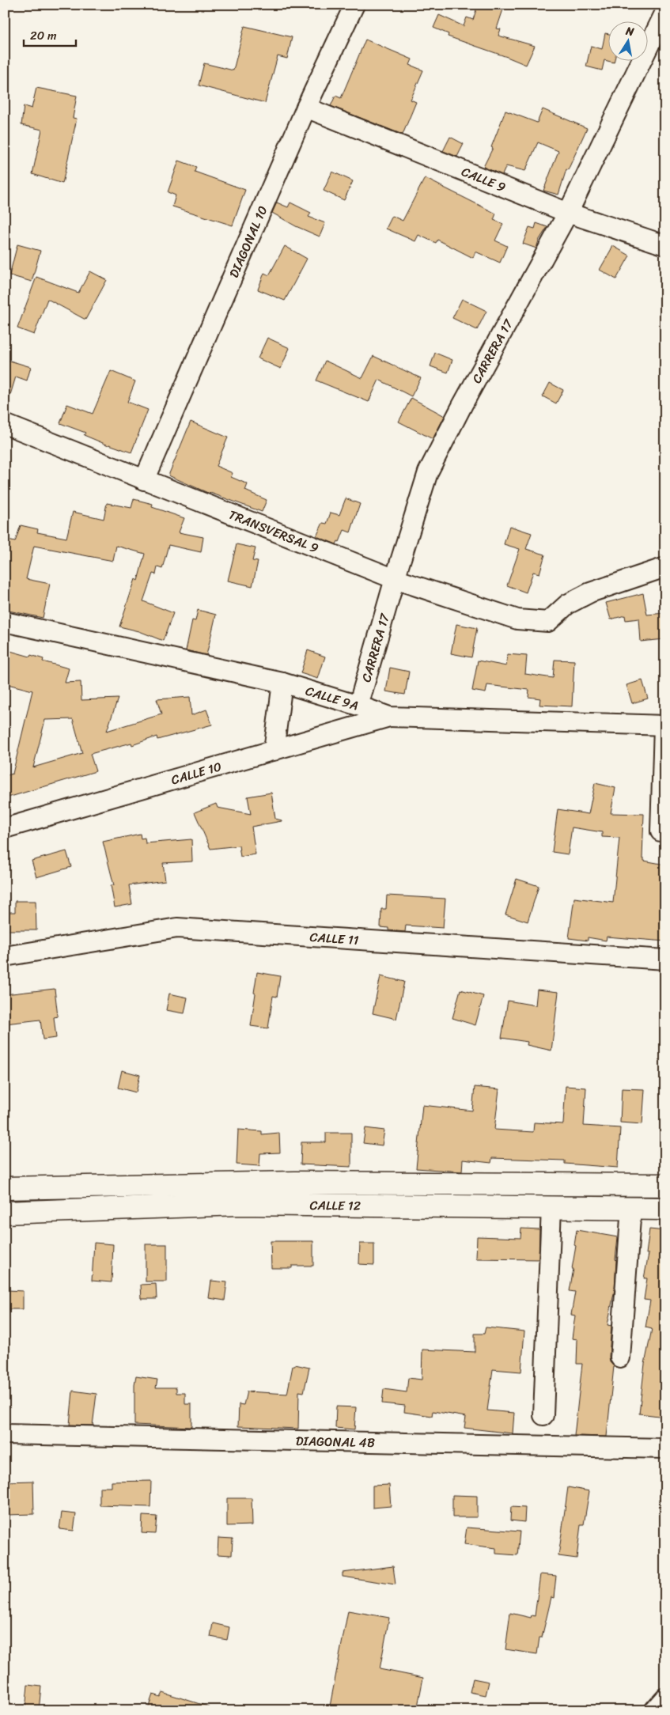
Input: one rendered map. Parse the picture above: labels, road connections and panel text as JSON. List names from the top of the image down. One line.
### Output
{"streets":{"street":["CALLE 9","DIAGONAL 10","CARRERA 17","TRANSVERSAL 9","CALLE 9A","CALLE 10","CALLE 11","CALLE 12","DIAGONAL 4B"]},"crossings":[["CALLE 9","DIAGONAL 10"],["CALLE 9","CARRERA 17"],["DIAGONAL 10","TRANSVERSAL 9"],["CARRERA 17","TRANSVERSAL 9"],["CARRERA 17","CALLE 9A"],["CALLE 9A","CALLE 10"]],"scale_bar":"20 m","north":"top"}
